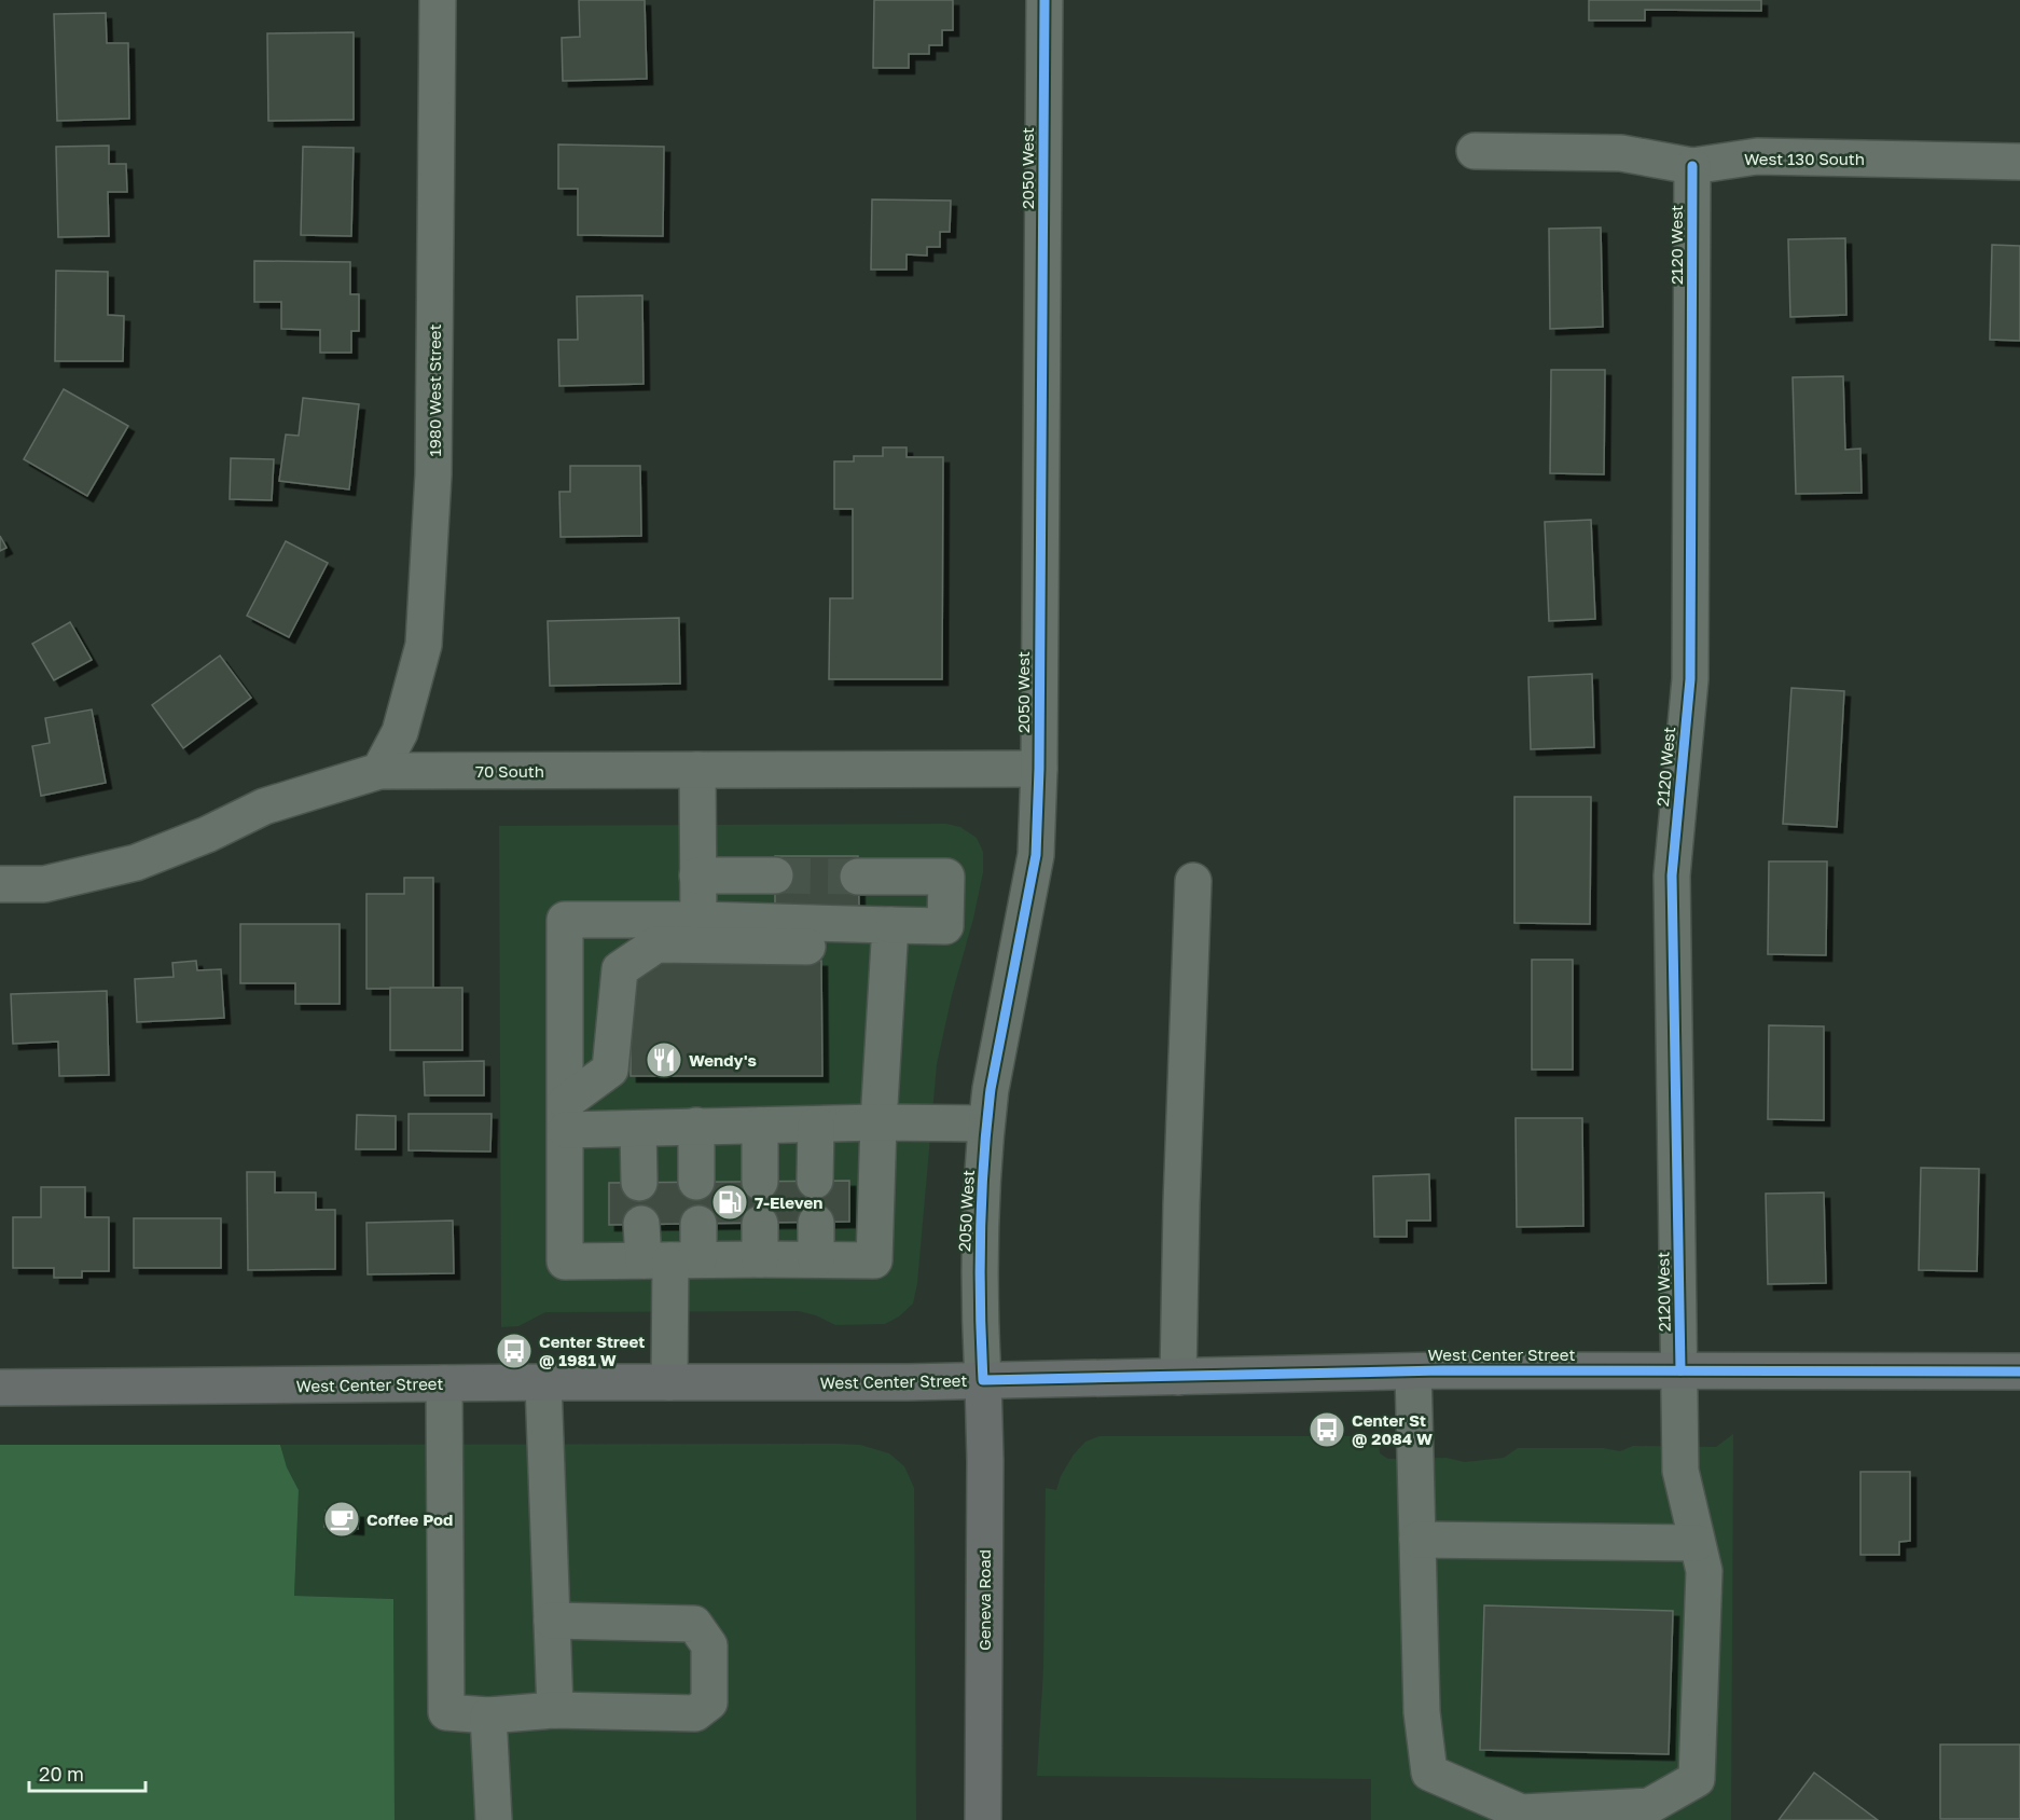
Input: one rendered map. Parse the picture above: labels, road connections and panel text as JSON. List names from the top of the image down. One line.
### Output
{"streets":{"main road":["West Center Street","Geneva Road"],"street":["West 130 South","2050 West","2120 West","1980 West Street","70 South"]},"crossings":[["West 130 South","2120 West"],["2050 West","70 South"],["2050 West","West Center Street"],["2050 West","Geneva Road"],["2120 West","West Center Street"],["1980 West Street","70 South"],["West Center Street","Geneva Road"]],"places":{"restaurant":["Wendy's"],"fuel station":["7-Eleven"],"bus stop":["Center Street @ 1981 W","Center St @ 2084 W"],"cafe":["Coffee Pod"]},"scale_bar":"20 m"}
